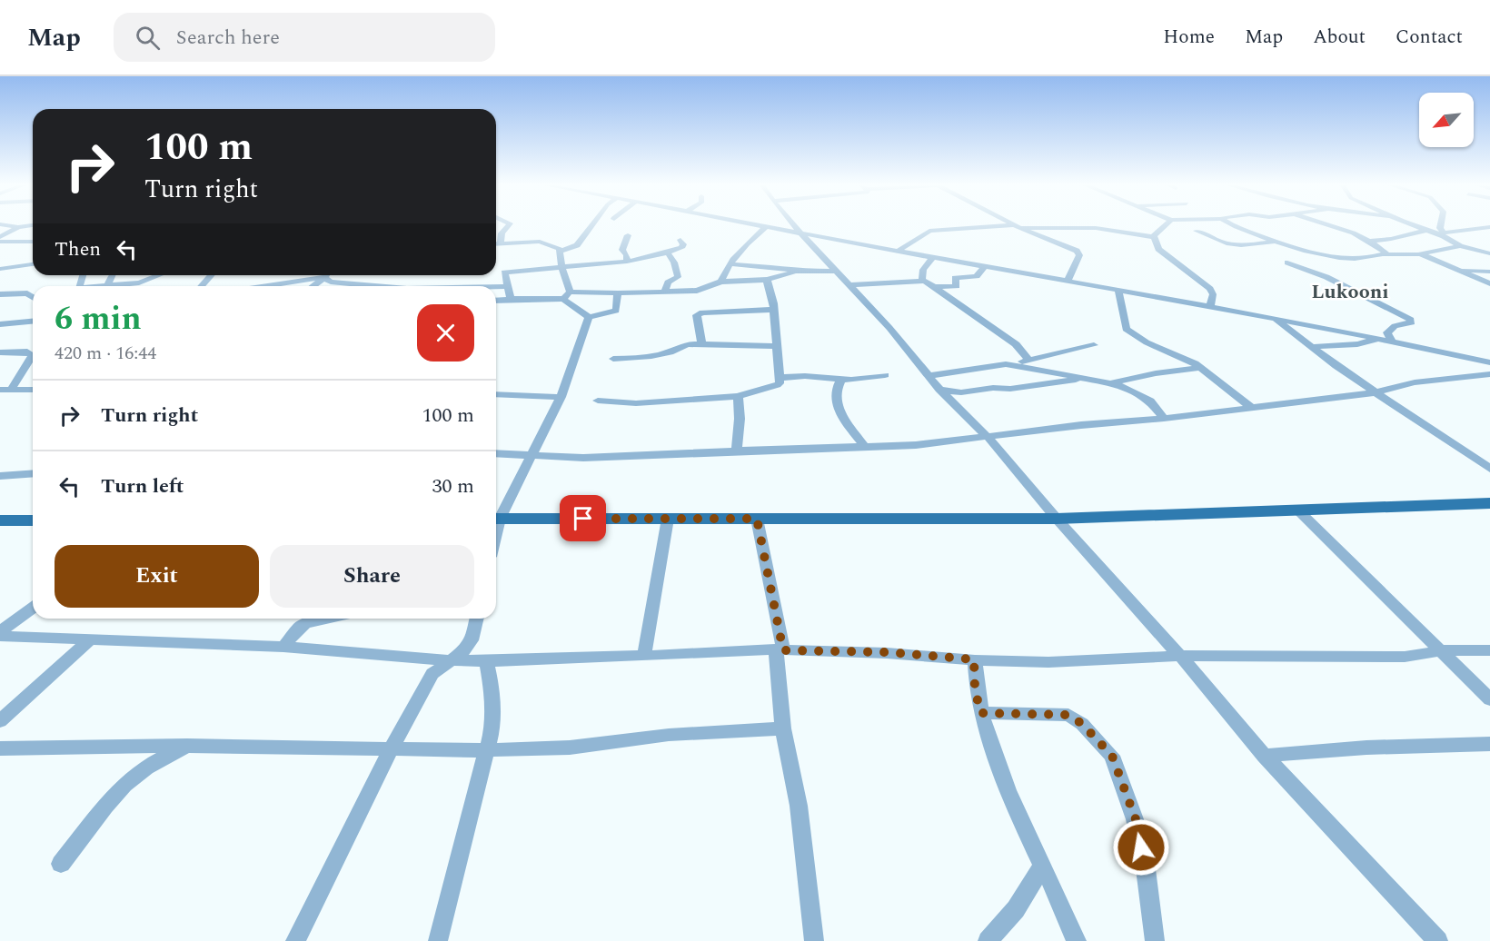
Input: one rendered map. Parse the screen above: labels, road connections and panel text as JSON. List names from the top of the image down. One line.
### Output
{"districts":["Lukooni"],"north":"bottom left","page":{"header":"Map","search":"Search here","nav":["Home","Map","About","Contact"],"turn":["100 m","Turn right"],"then":"Then","heading":["6 min","420 m · 16:44"],"list":[{"name":"Turn right","value":"100 m"},{"name":"Turn left","value":"30 m"}],"buttons":["Exit","Share"]}}
